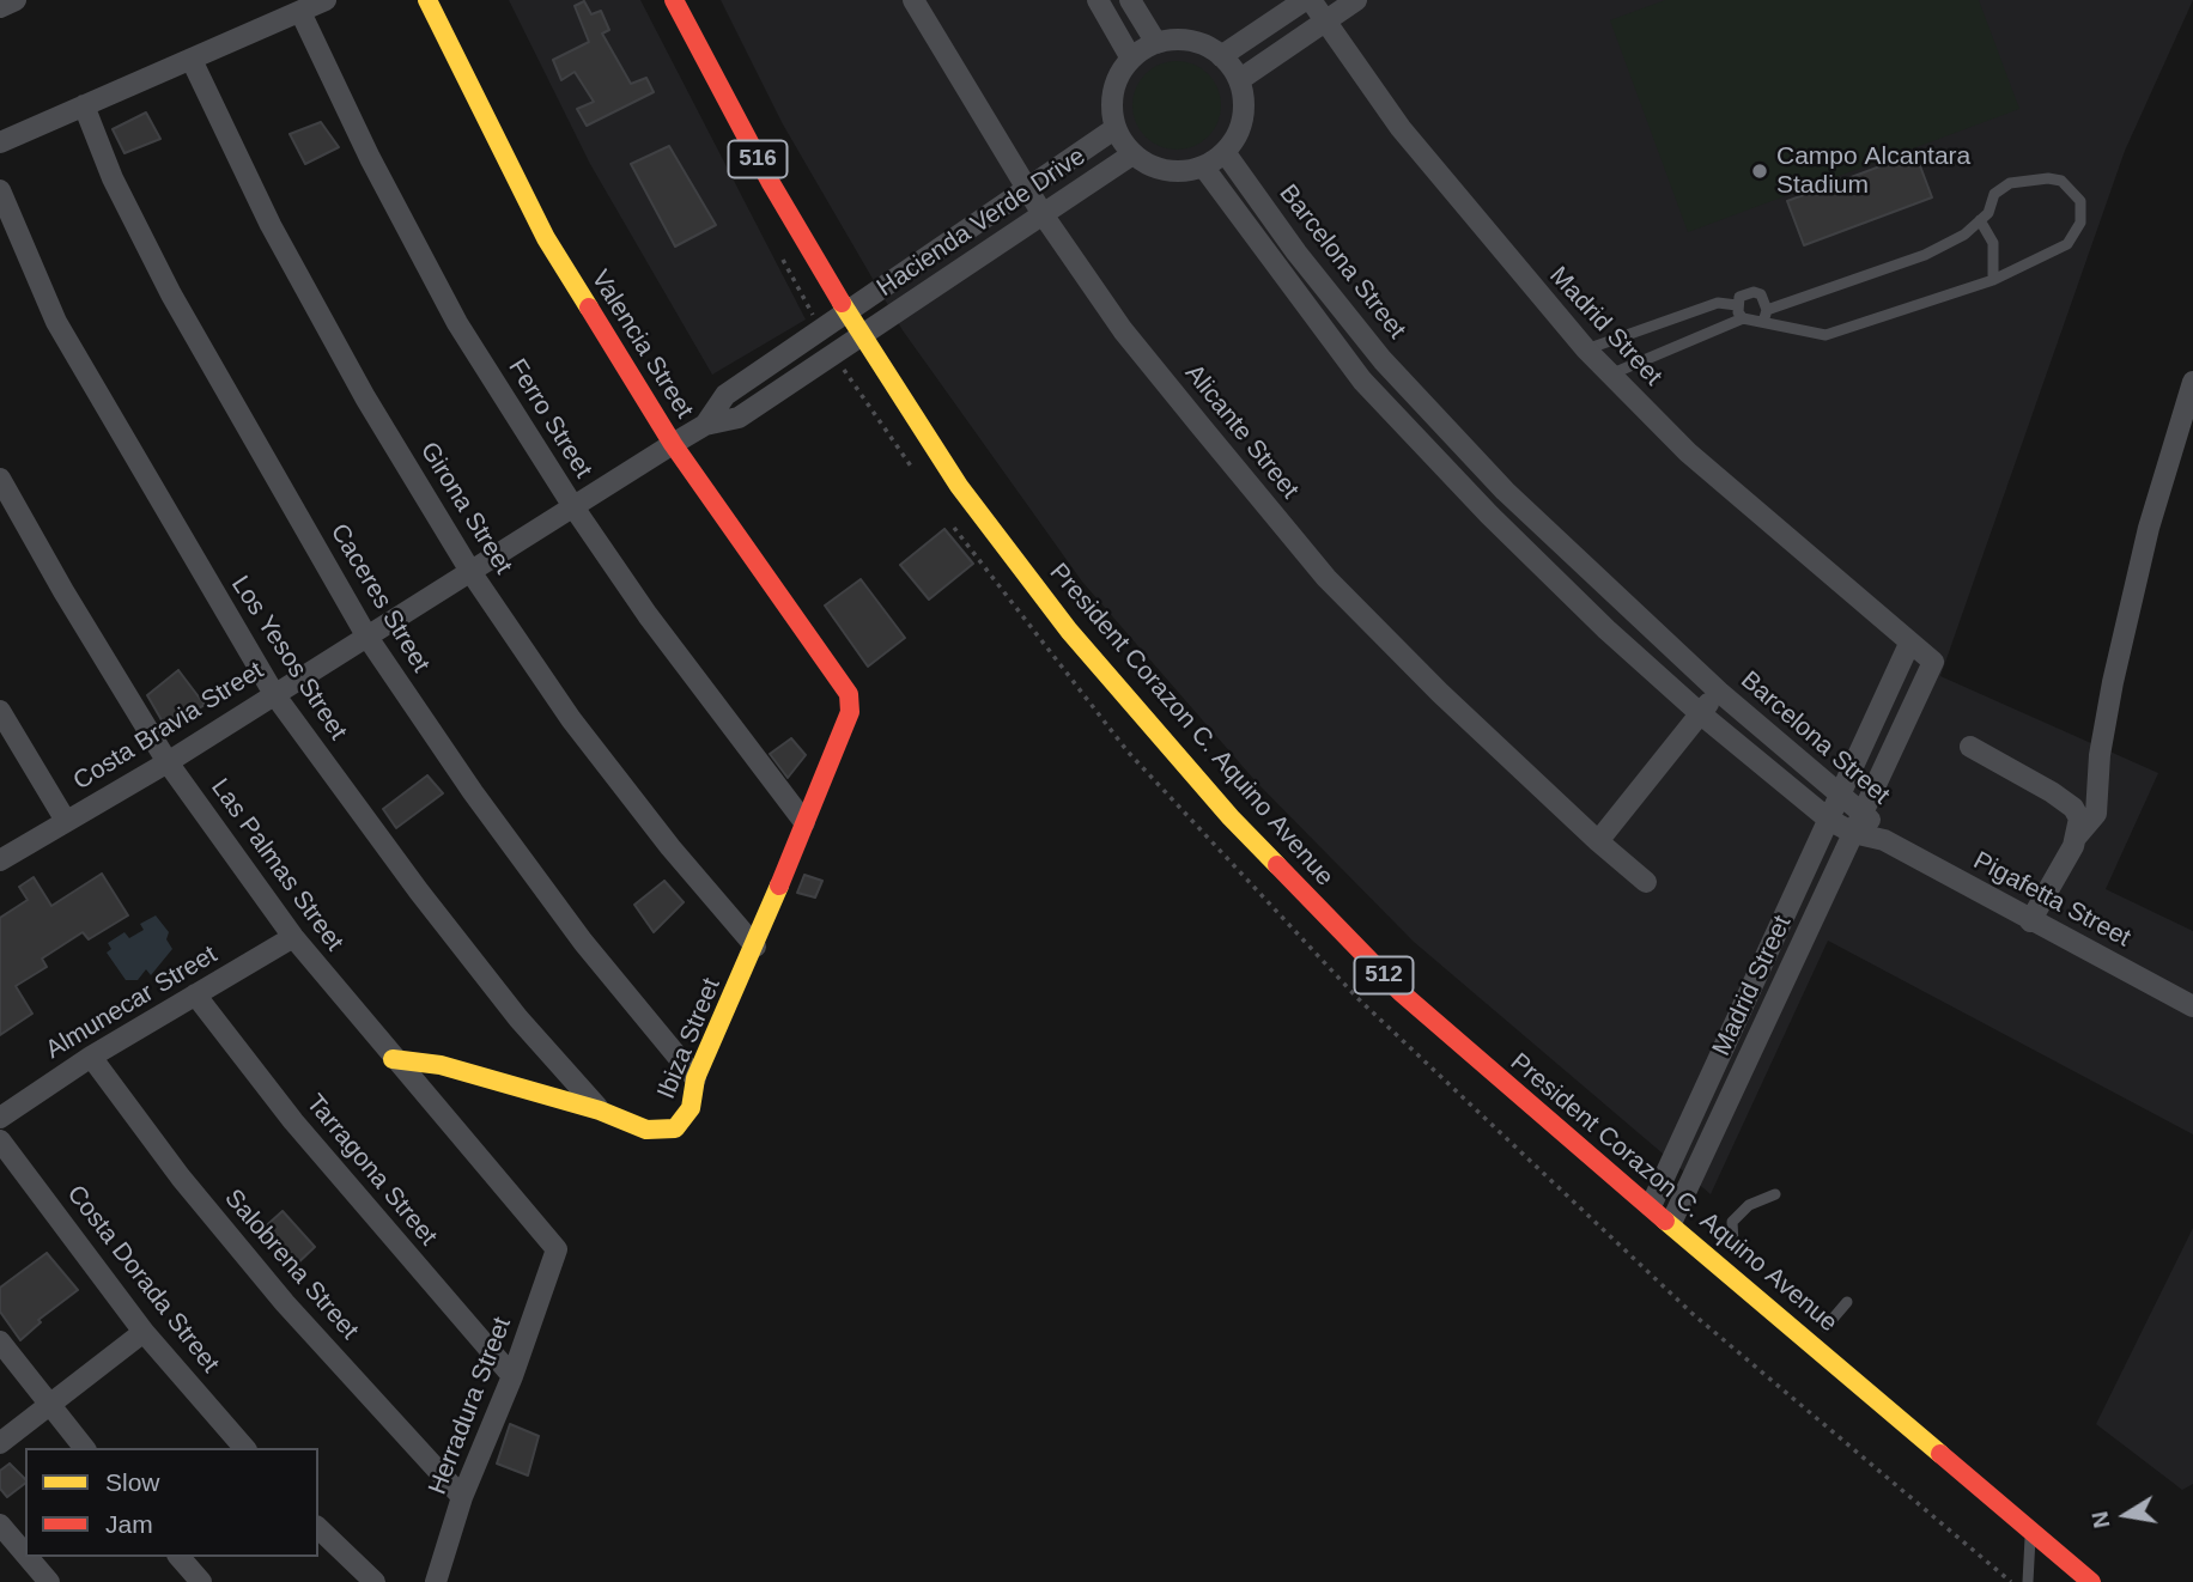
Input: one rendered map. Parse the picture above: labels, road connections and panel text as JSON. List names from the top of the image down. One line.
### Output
{"streets":{"main road":["516","Valencia Street","President Corazon C. Aquino Avenue","512","Ibiza Street"],"street":["Hacienda Verde Drive","Barcelona Street","Madrid Street","Ferro Street","Alicante Street","Girona Street","Caceres Street","Los Yesos Street","Costa Bravia Street","Las Palmas Street","Pigafetta Street","Almunecar Street","Tarragona Street","Salobrena Street","Costa Dorada Street","Herradura Street"]},"crossings":[["Hacienda Verde Drive","Barcelona Street"],["Hacienda Verde Drive","Alicante Street"],["Hacienda Verde Drive","President Corazon C. Aquino Avenue"],["Hacienda Verde Drive","Costa Bravia Street"],["Barcelona Street","Madrid Street"],["Barcelona Street","Pigafetta Street"],["Madrid Street","President Corazon C. Aquino Avenue"],["Valencia Street","Costa Bravia Street"],["Valencia Street","Ibiza Street"],["Ferro Street","Costa Bravia Street"],["Ferro Street","Ibiza Street"],["Girona Street","Costa Bravia Street"],["Girona Street","Ibiza Street"],["Caceres Street","Costa Bravia Street"],["Caceres Street","Ibiza Street"],["Los Yesos Street","Costa Bravia Street"],["Los Yesos Street","Ibiza Street"],["President Corazon C. Aquino Avenue","Costa Bravia Street"],["Costa Bravia Street","Las Palmas Street"],["Las Palmas Street","Almunecar Street"],["Las Palmas Street","Ibiza Street"],["Las Palmas Street","Herradura Street"],["Almunecar Street","Tarragona Street"],["Almunecar Street","Salobrena Street"],["Tarragona Street","Herradura Street"],["Salobrena Street","Herradura Street"]],"places":["Campo Alcantara Stadium"],"legend":["Slow","Jam"],"north":"left"}
